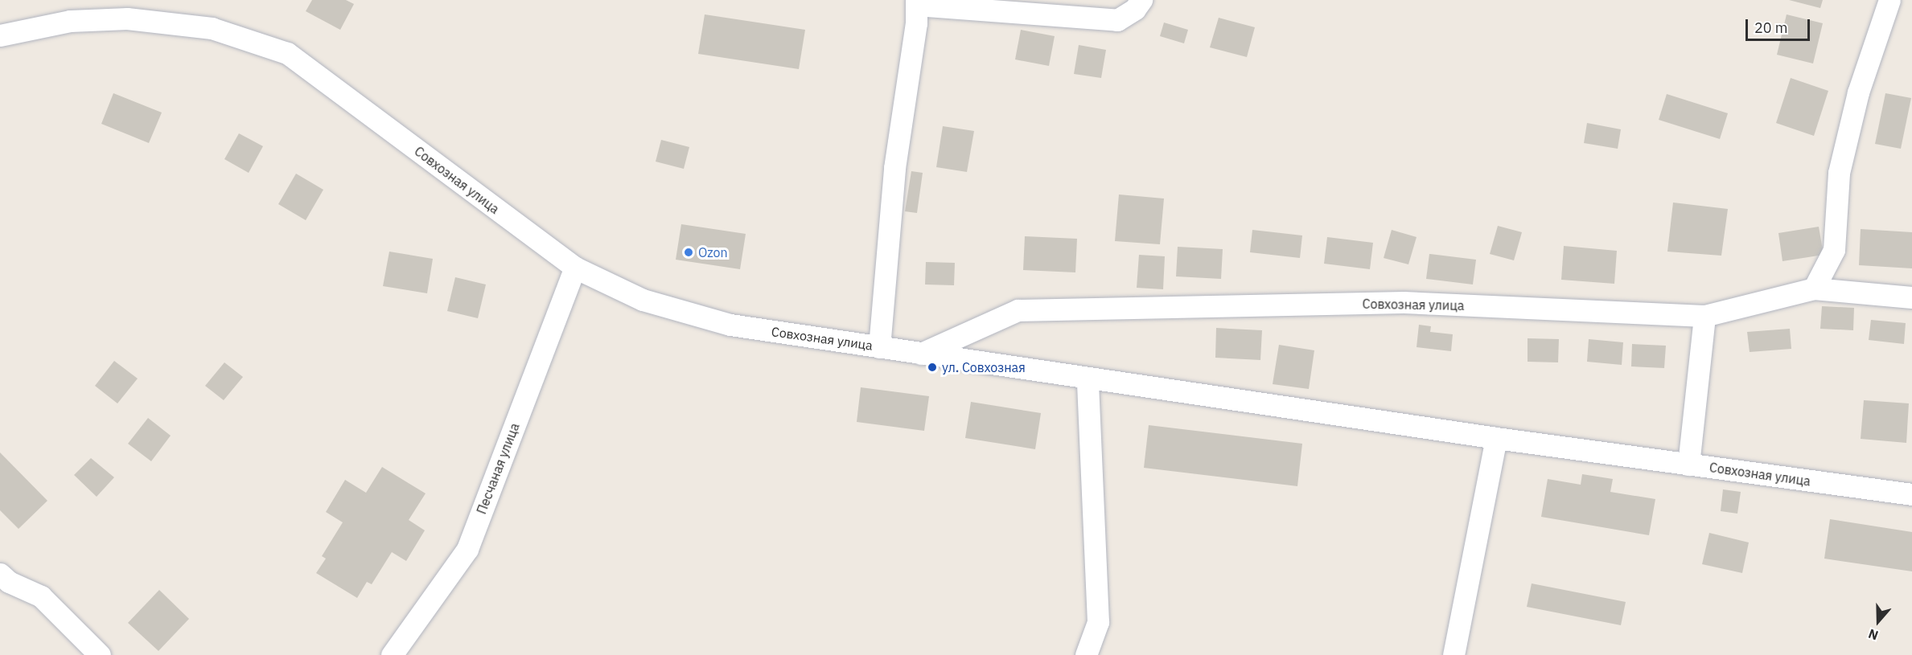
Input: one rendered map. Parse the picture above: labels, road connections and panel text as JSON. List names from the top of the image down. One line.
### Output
{"streets":{"street":["Совхозная улица","Песчаная улица"]},"crossings":[["Совхозная улица","Песчаная улица"]],"places":["Ozon","ул. Совхозная"],"scale_bar":"20 m","north":"bottom"}
